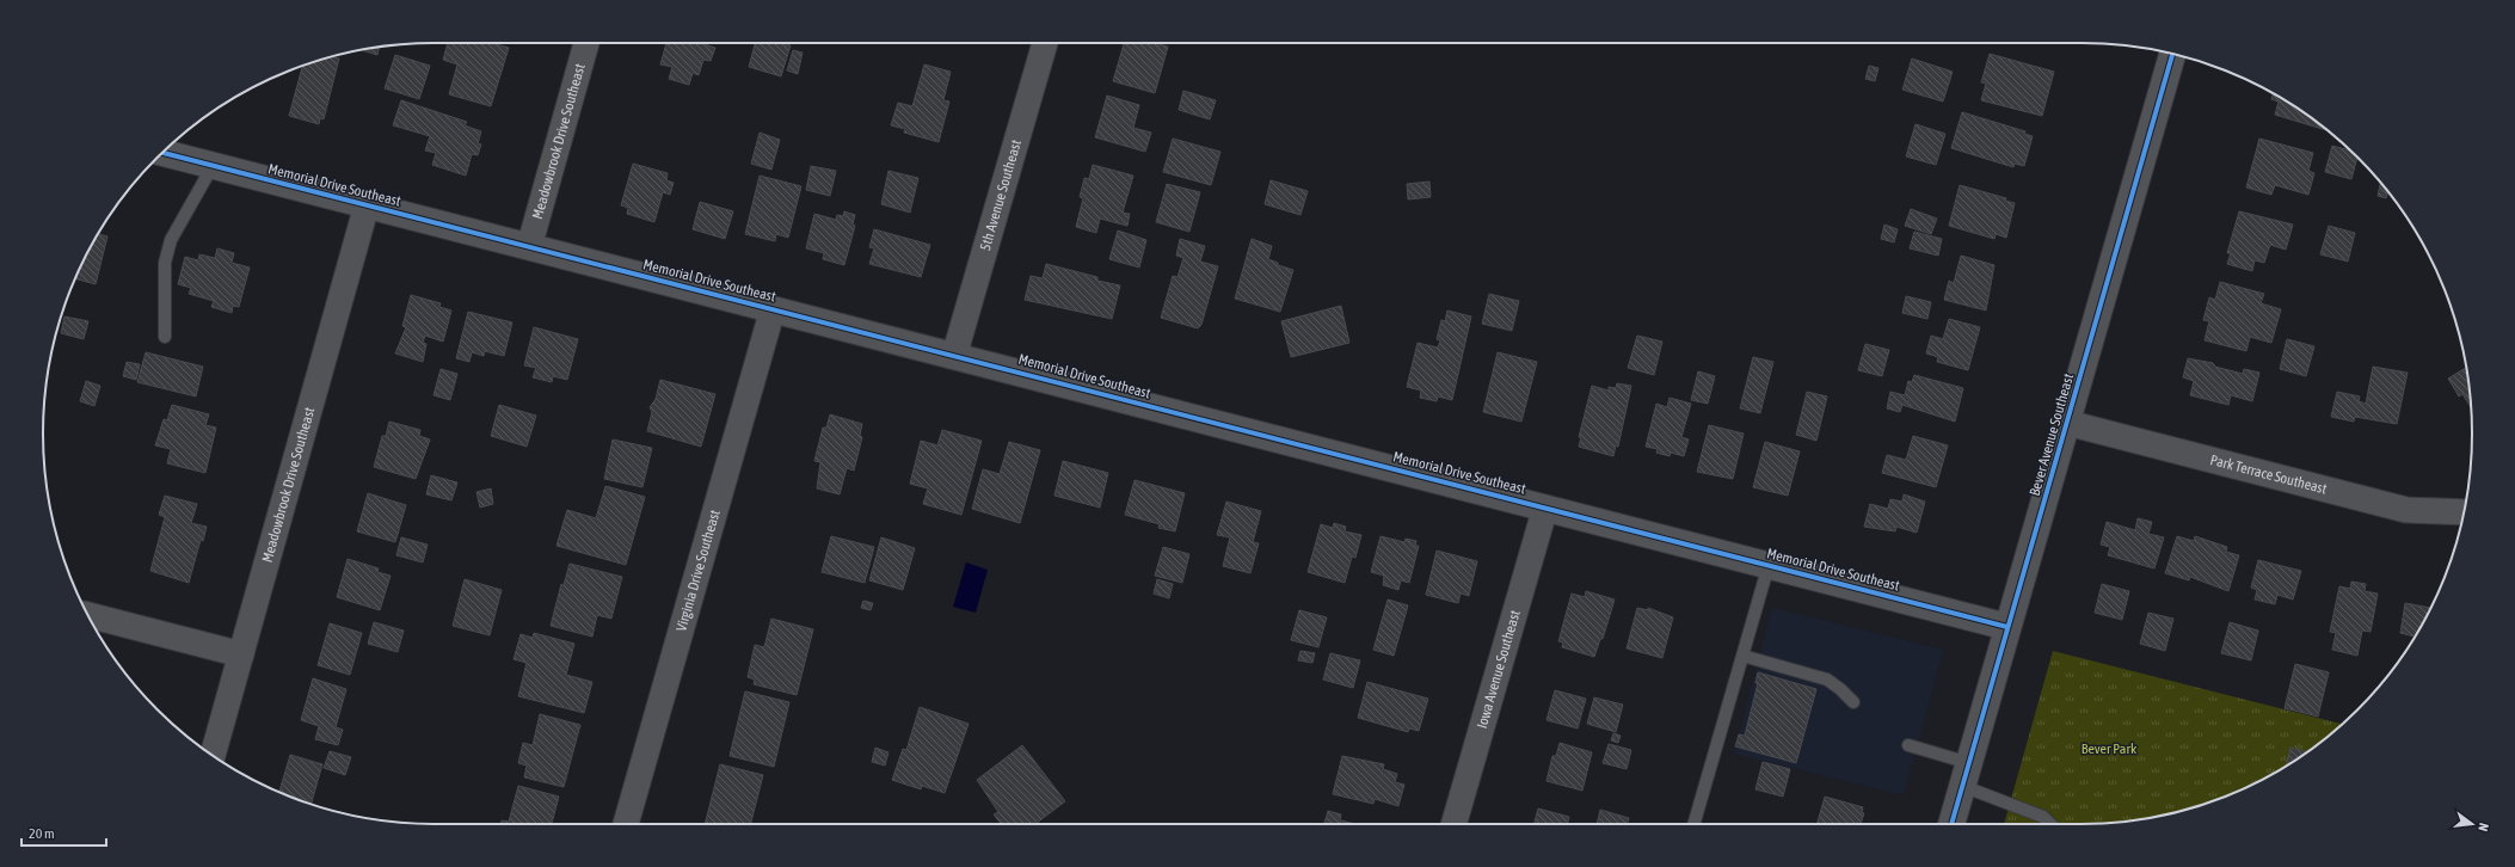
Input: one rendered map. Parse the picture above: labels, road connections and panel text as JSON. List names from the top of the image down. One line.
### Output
{"streets":{"street":["Meadowbrook Drive Southeast","Memorial Drive Southeast","5th Avenue Southeast","Bever Avenue Southeast","Park Terrace Southeast","Virginia Drive Southeast","Iowa Avenue Southeast"]},"crossings":[["Meadowbrook Drive Southeast","Memorial Drive Southeast"],["Memorial Drive Southeast","5th Avenue Southeast"],["Memorial Drive Southeast","Bever Avenue Southeast"],["Memorial Drive Southeast","Virginia Drive Southeast"],["Memorial Drive Southeast","Iowa Avenue Southeast"],["Bever Avenue Southeast","Park Terrace Southeast"]],"parks":["Bever Park"],"scale_bar":"20 m","north":"right"}
